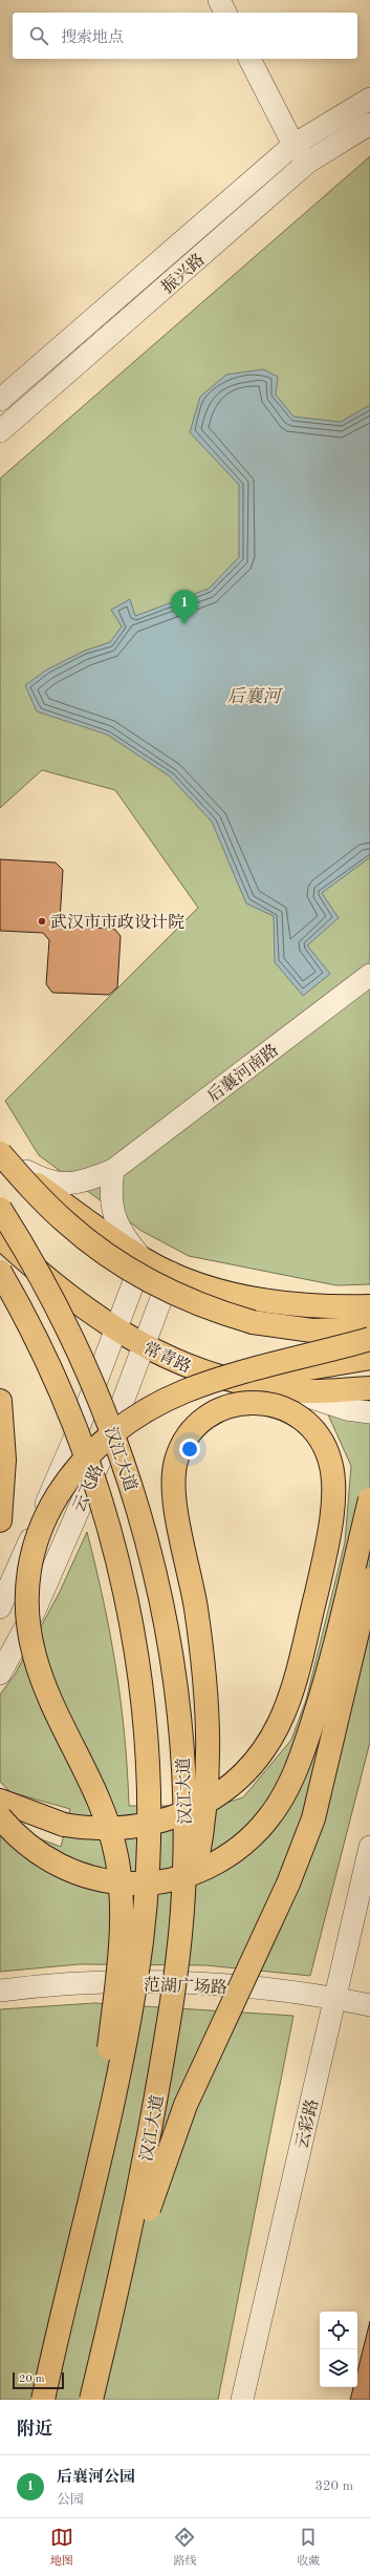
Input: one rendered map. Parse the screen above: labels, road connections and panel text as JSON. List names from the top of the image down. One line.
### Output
{"streets":{"main road":["常青路","汉江大道"],"street":["振兴路","后襄河南路","云飞路","范湖广场路","云彩路"]},"crossings":[["常青路","云飞路"],["范湖广场路","云彩路"]],"water":["后襄河"],"places":["武汉市市政设计院"],"scale_bar":"20 m","page":{"search":"搜索地点","pins":"1","scale":"20 m","heading":"附近","list":[{"mark":"1","name":"后襄河公园","note":"公园","value":"320 m"}],"nav":["地图","路线","收藏"]}}
